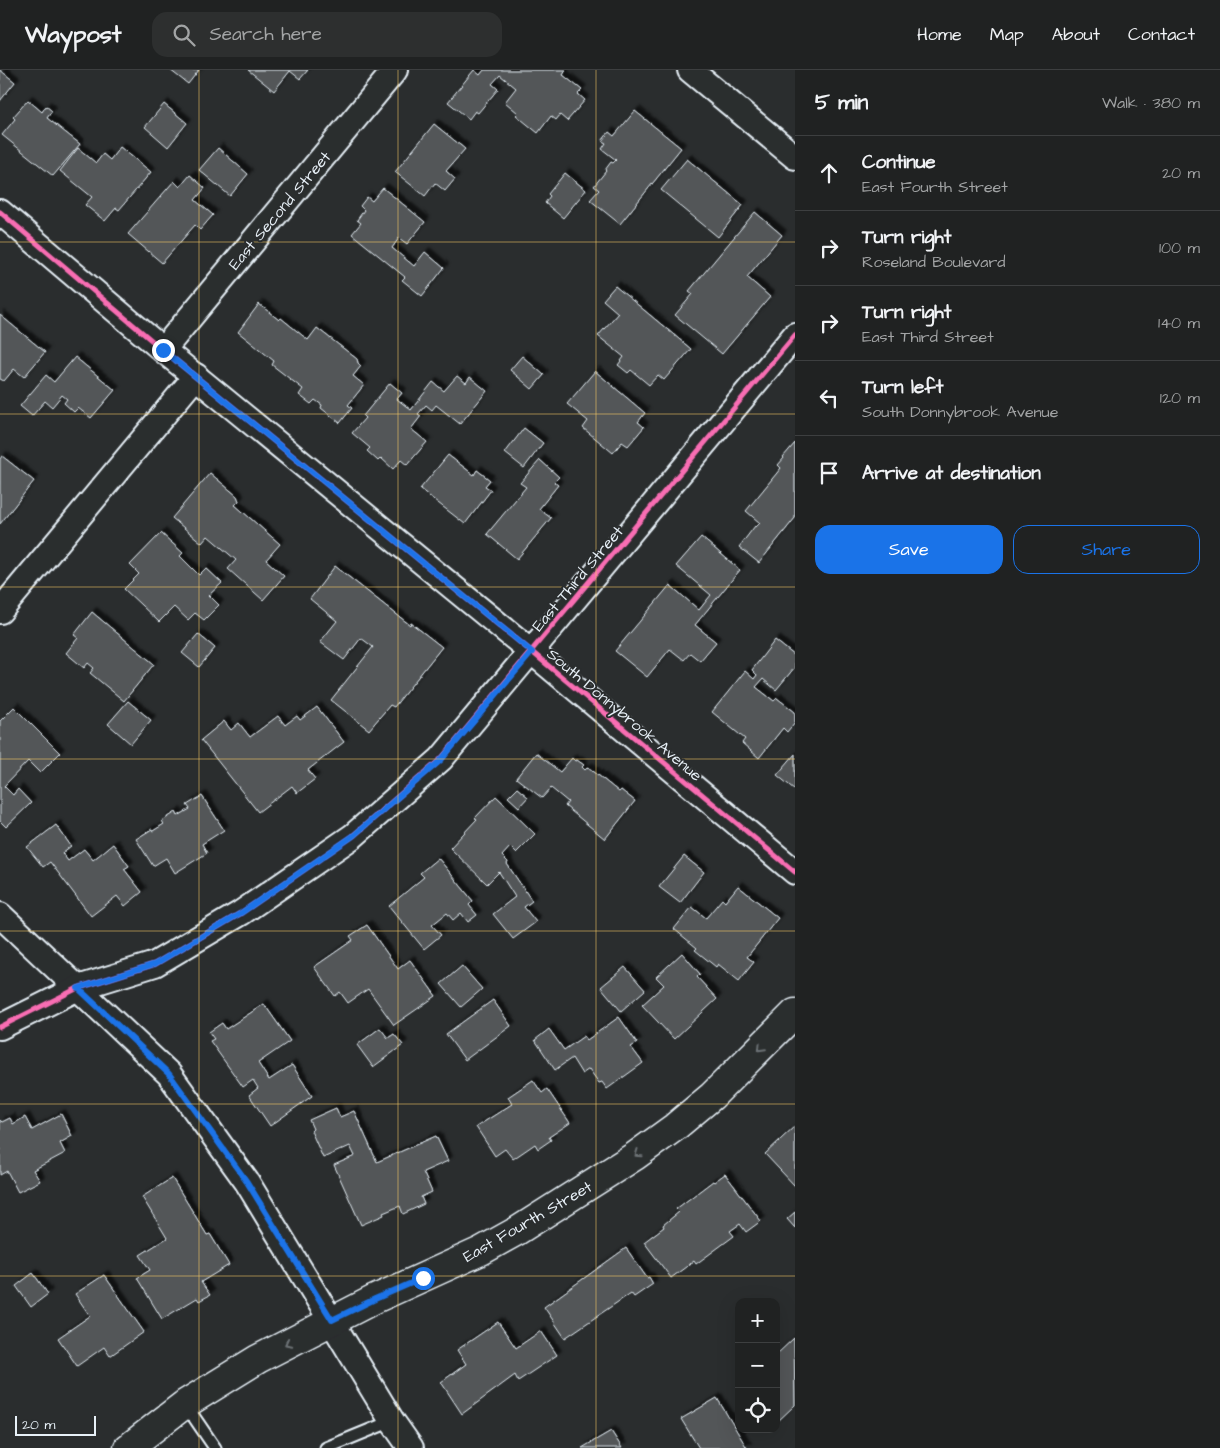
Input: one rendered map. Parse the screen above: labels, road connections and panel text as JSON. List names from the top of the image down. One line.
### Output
{"streets":{"main road":["East Fourth Street"],"street":["East Second Street","East Third Street","South Donnybrook Avenue"]},"crossings":[["East Second Street","South Donnybrook Avenue"],["East Third Street","South Donnybrook Avenue"]],"one_way":["East Fourth Street"],"scale_bar":"20 m","page":{"header":"Waypost","search":"Search here","nav":["Home","Map","About","Contact"],"heading":["5 min","Walk · 380 m"],"list":[["Continue","East Fourth Street","20 m"],["Turn right","Roseland Boulevard","100 m"],["Turn right","East Third Street","140 m"],["Turn left","South Donnybrook Avenue","120 m"],"Arrive at destination"],"buttons":["Save","Share"],"map_buttons":["+","−"],"scale":"20 m"}}
